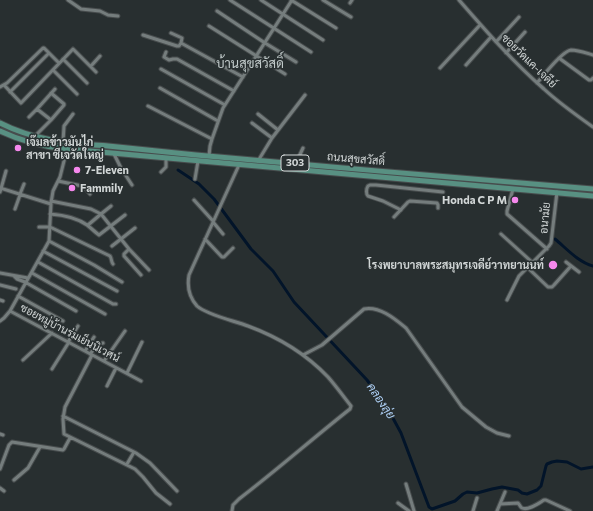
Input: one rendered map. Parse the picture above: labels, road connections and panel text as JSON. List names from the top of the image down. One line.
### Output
{"streets":{"main road":["ถนนสุขสวัสดิ์","303"],"street":["ซอยวัดแค-เจดีย์","อนามัย","ซอยหมู่บ้านร่มเย็นนิเวศน์"]},"crossings":[["ถนนสุขสวัสดิ์","อนามัย"],["ถนนสุขสวัสดิ์","ซอยหมู่บ้านร่มเย็นนิเวศน์"]],"districts":["บ้านสุขสวัสดิ์"],"water":["คลองลุ่ย"],"places":["เจ๊มลข้าวมันไก่ สาขา ซีเจวัดใหญ่","7-Eleven","Fammily","Honda C P M","โรงพยาบาลพระสมุทรเจดีย์วาทยานนท์"]}
